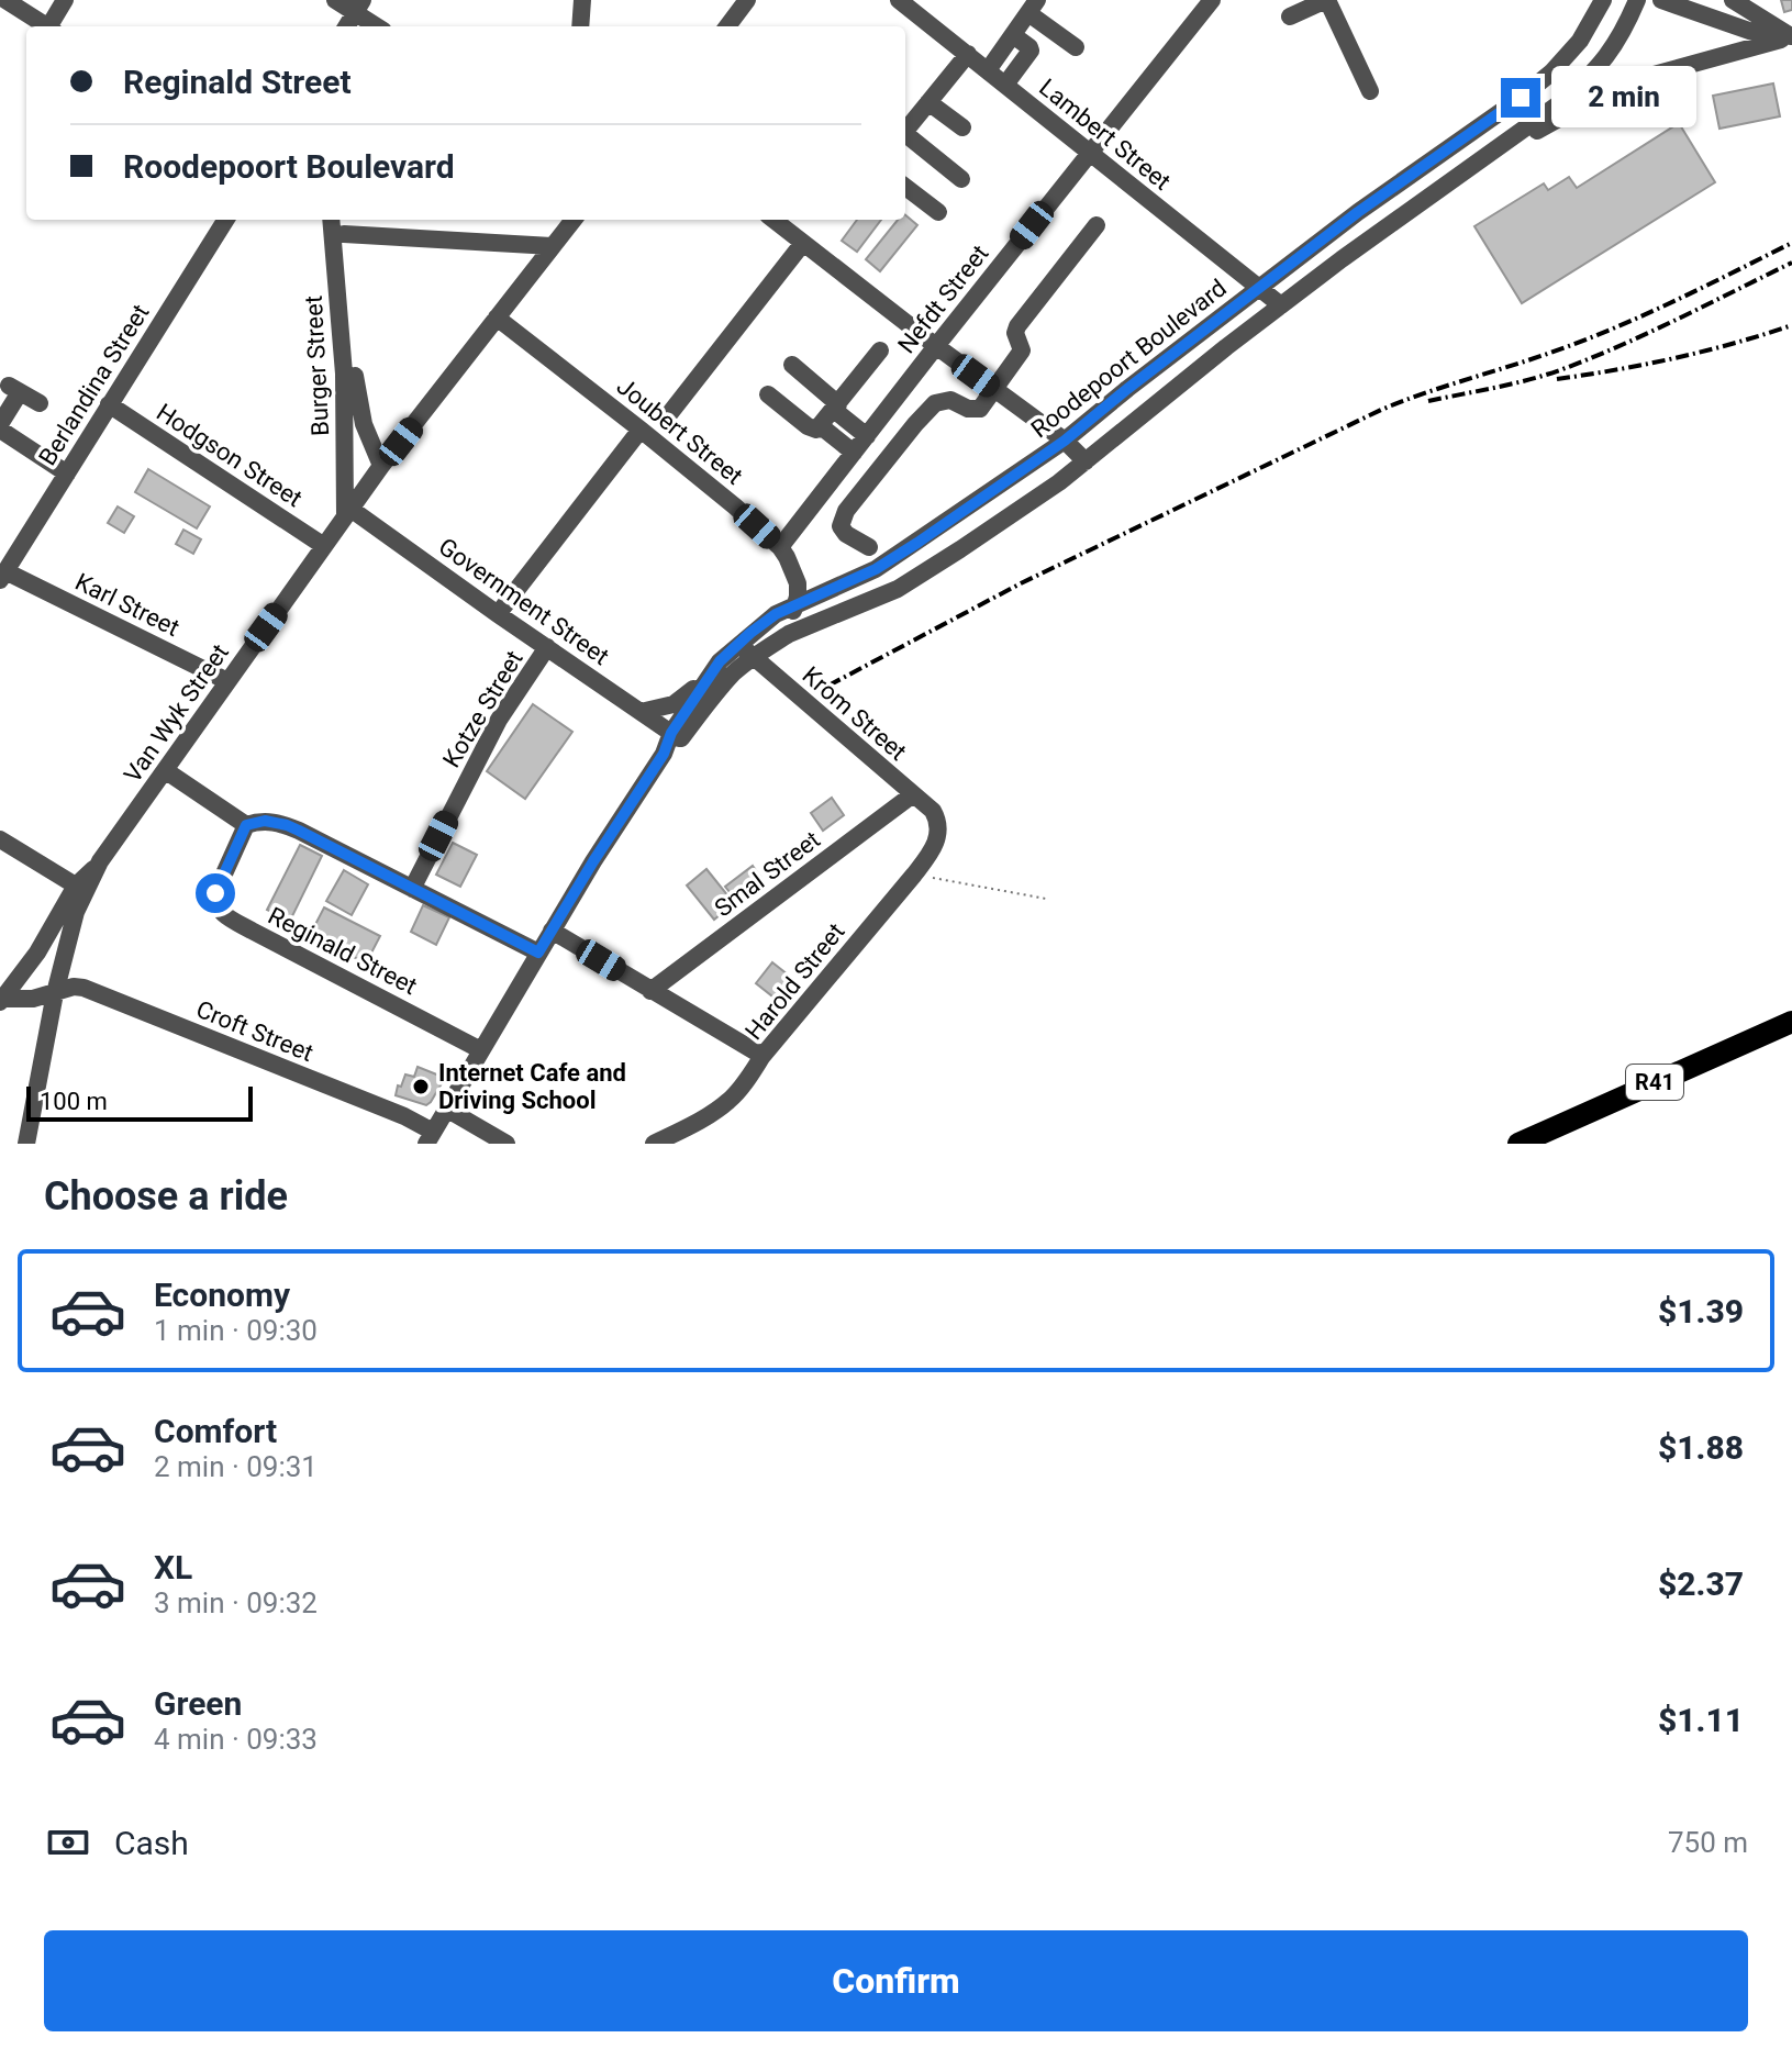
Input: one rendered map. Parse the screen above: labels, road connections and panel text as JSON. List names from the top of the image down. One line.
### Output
{"streets":{"main road":["R41"],"street":["Lambert Street","Nefdt Street","Roodepoort Boulevard","Burger Street","Berlandina Street","Joubert Street","Hodgson Street","Government Street","Karl Street","Kotze Street","Van Wyk Street","Krom Street","Smal Street","Reginald Street","Harold Street","Croft Street"]},"crossings":[["Lambert Street","Nefdt Street"],["Lambert Street","Roodepoort Boulevard"],["Nefdt Street","Joubert Street"],["Roodepoort Boulevard","Joubert Street"],["Roodepoort Boulevard","Government Street"],["Roodepoort Boulevard","Krom Street"],["Burger Street","Government Street"],["Burger Street","Van Wyk Street"],["Berlandina Street","Hodgson Street"],["Berlandina Street","Karl Street"],["Joubert Street","Van Wyk Street"],["Hodgson Street","Van Wyk Street"],["Government Street","Kotze Street"],["Government Street","Van Wyk Street"],["Karl Street","Van Wyk Street"],["Van Wyk Street","Croft Street"],["Krom Street","Smal Street"],["Krom Street","Harold Street"]],"places":["Internet Cafe and Driving School"],"scale_bar":"100 m","page":{"banner":["Reginald Street","Roodepoort Boulevard"],"bubble":"2 min","scale":"100 m","heading":"Choose a ride","list":[{"name":"Economy","note":"1 min · 09:30","value":"$1.39"},{"name":"Comfort","note":"2 min · 09:31","value":"$1.88"},{"name":"XL","note":"3 min · 09:32","value":"$2.37"},{"name":"Green","note":"4 min · 09:33","value":"$1.11"}],"pay":["Cash","750 m"],"buttons":"Confirm"}}
